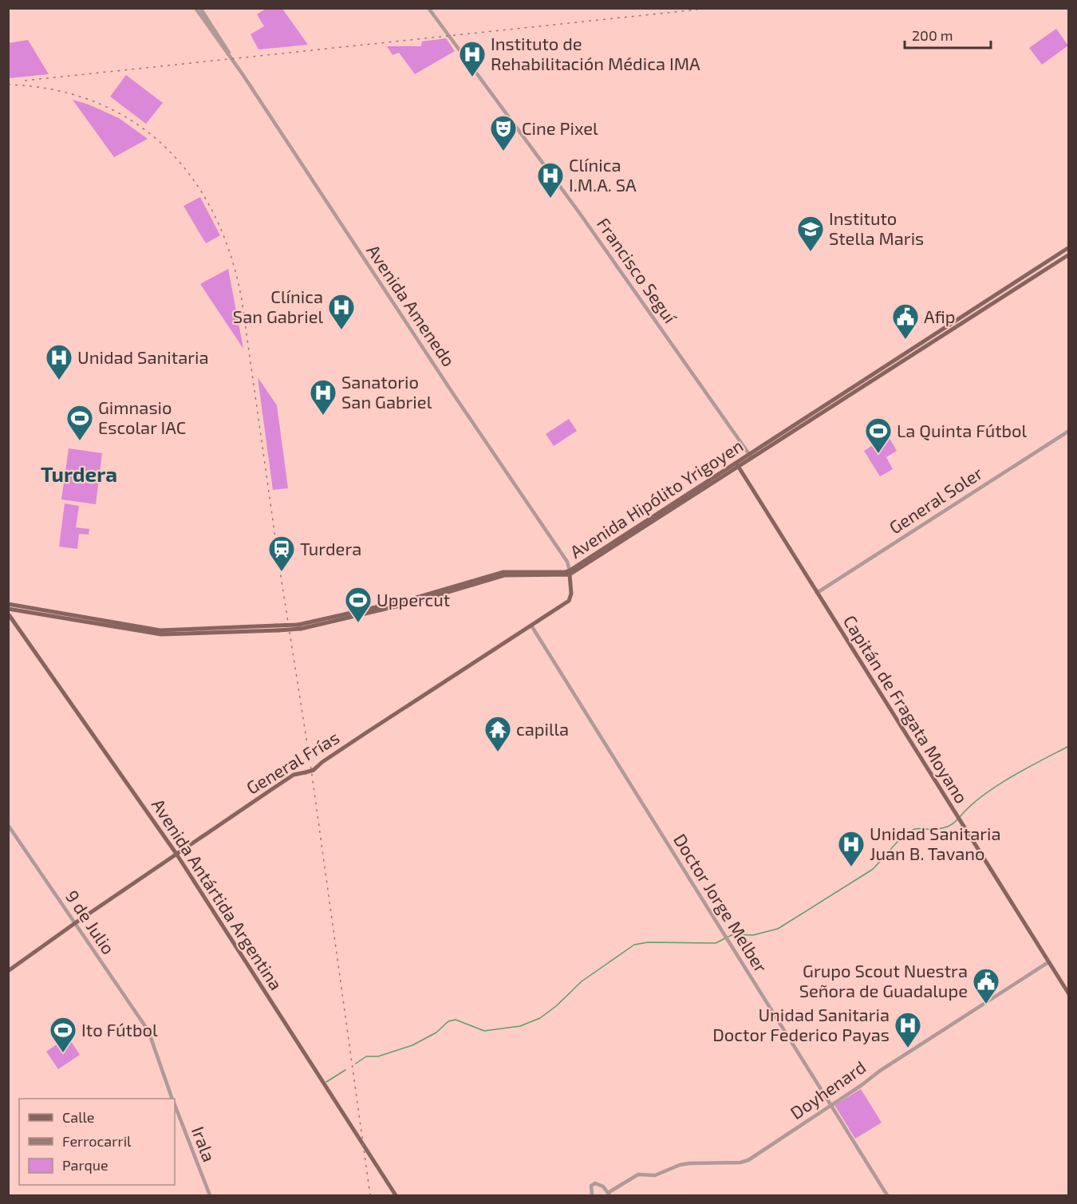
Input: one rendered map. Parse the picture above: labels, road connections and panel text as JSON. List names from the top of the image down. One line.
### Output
{"streets":{"main road":["Avenida Hipólito Yrigoyen","Capitán de Fragata Moyano","General Frías","Avenida Antártida Argentina"],"street":["Francisco Seguí","Avenida Amenedo","General Soler","Doctor Jorge Melber","9 de Julio","Doyhenard","Irala"]},"crossings":[["Francisco Seguí","Avenida Hipólito Yrigoyen"],["Avenida Amenedo","Avenida Hipólito Yrigoyen"],["Avenida Amenedo","General Frías"],["Avenida Hipólito Yrigoyen","Capitán de Fragata Moyano"],["Avenida Hipólito Yrigoyen","General Frías"],["General Soler","Capitán de Fragata Moyano"],["Capitán de Fragata Moyano","Doyhenard"],["General Frías","Avenida Antártida Argentina"],["General Frías","Doctor Jorge Melber"],["General Frías","9 de Julio"],["Doctor Jorge Melber","Doyhenard"],["9 de Julio","Irala"]],"districts":["Turdera"],"places":{"hospital":["Instituto de Rehabilitación Médica IMA","Clínica I.M.A. SA","Clínica San Gabriel","Unidad Sanitaria","Sanatorio San Gabriel","Unidad Sanitaria Juan B. Tavano","Unidad Sanitaria Doctor Federico Payas"],"theatre":["Cine Pixel"],"school or university":["Instituto Stella Maris"],"public building":["Afip","Grupo Scout Nuestra Señora de Guadalupe"],"sports":["Gimnasio Escolar IAC","La Quinta Fútbol","Uppercut","Ito Fútbol"],"station":["Turdera"],"temple":["capilla"]},"legend":["Calle","Ferrocarril","Parque"],"scale_bar":"200 m"}
